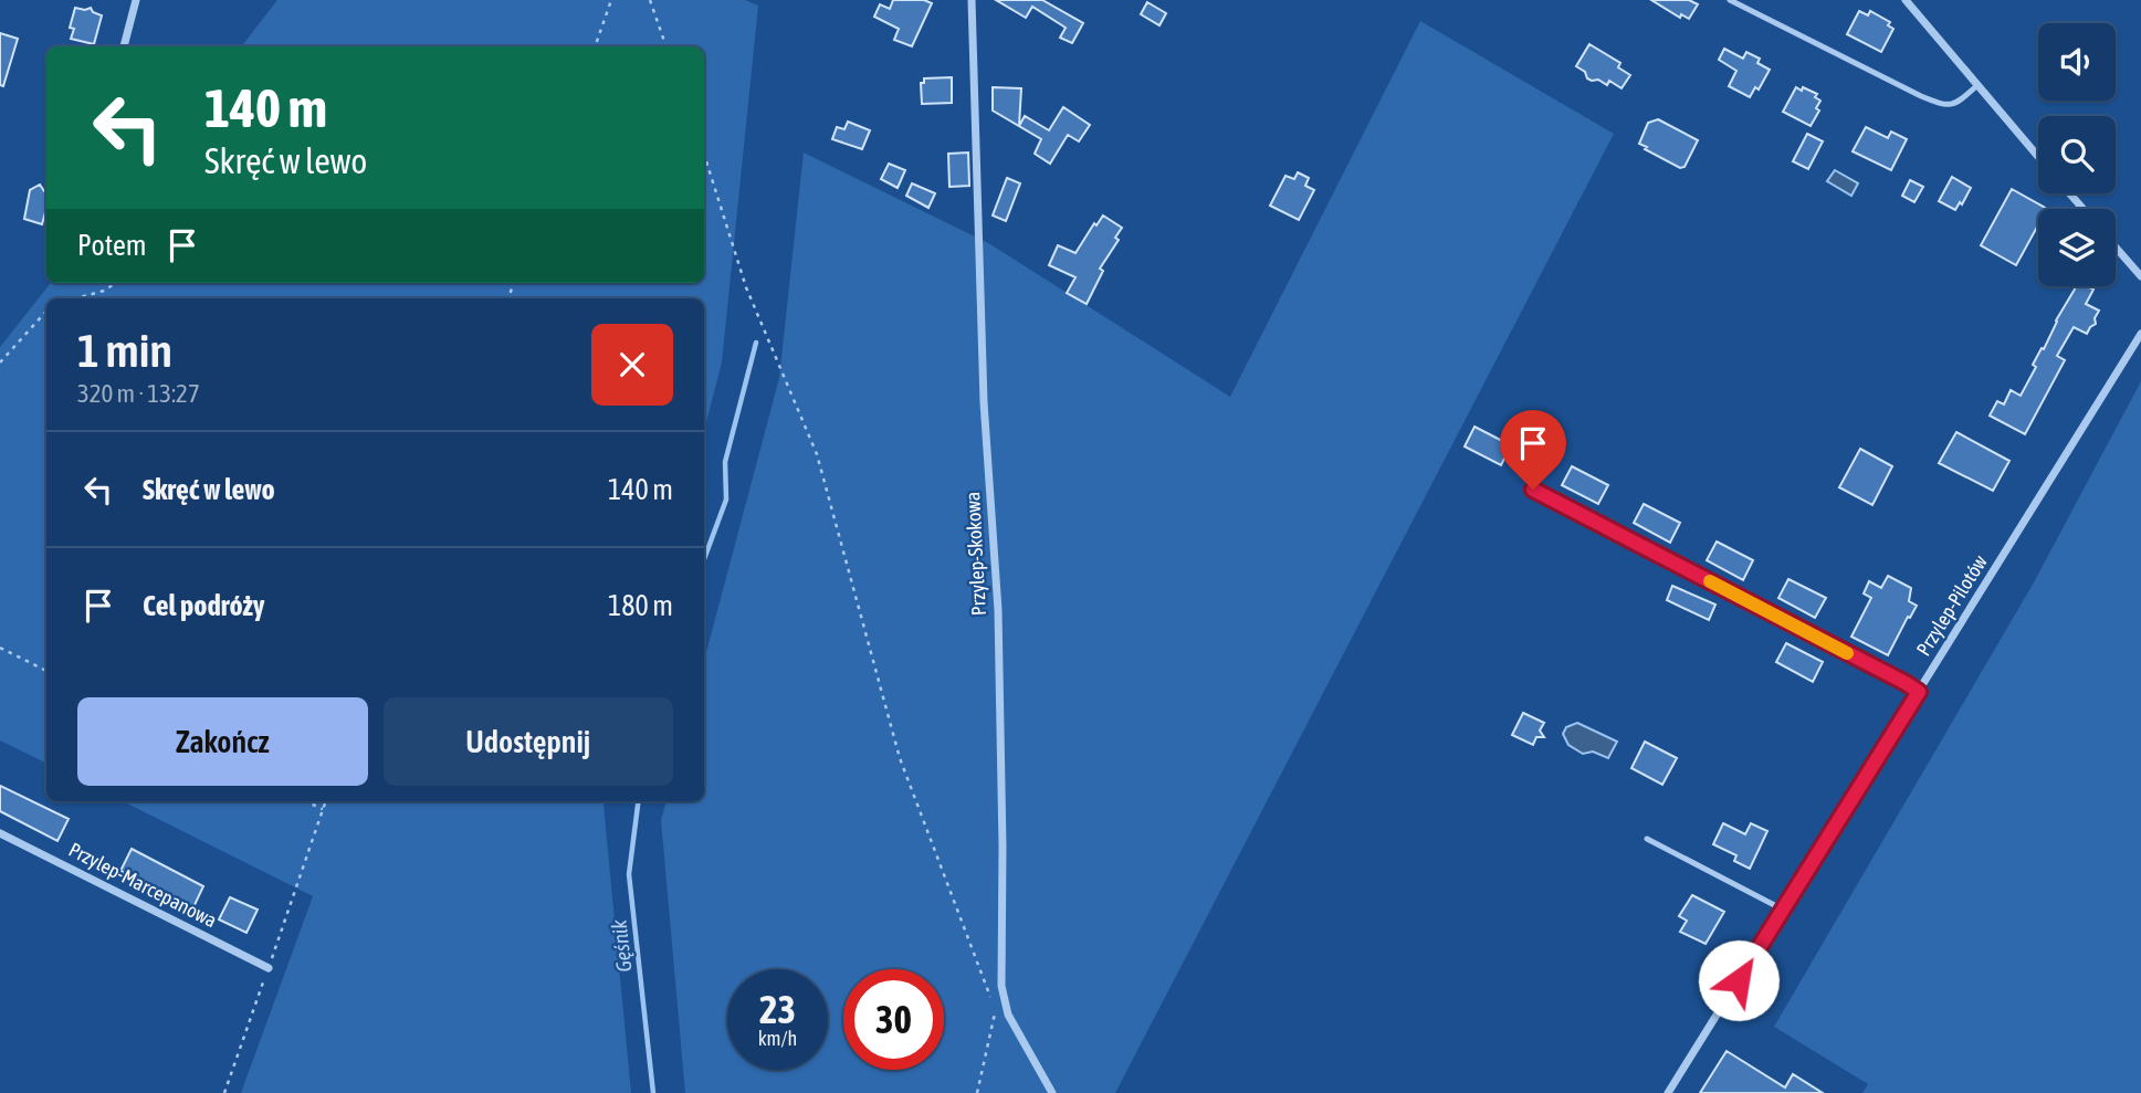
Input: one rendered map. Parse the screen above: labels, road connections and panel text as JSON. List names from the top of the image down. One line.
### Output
{"streets":{"street":["Przylep-Skokowa","Przylep-Pilotów","Przylep-Marcepanowa"]},"water":["Gęśnik"],"page":{"turn":["140 m","Skręć w lewo"],"then":"Potem","heading":["1 min","320 m · 13:27"],"list":[{"name":"Skręć w lewo","value":"140 m"},{"name":"Cel podróży","value":"180 m"}],"buttons":["Zakończ","Udostępnij"],"speed":"23 km/h","limit":"30"}}
